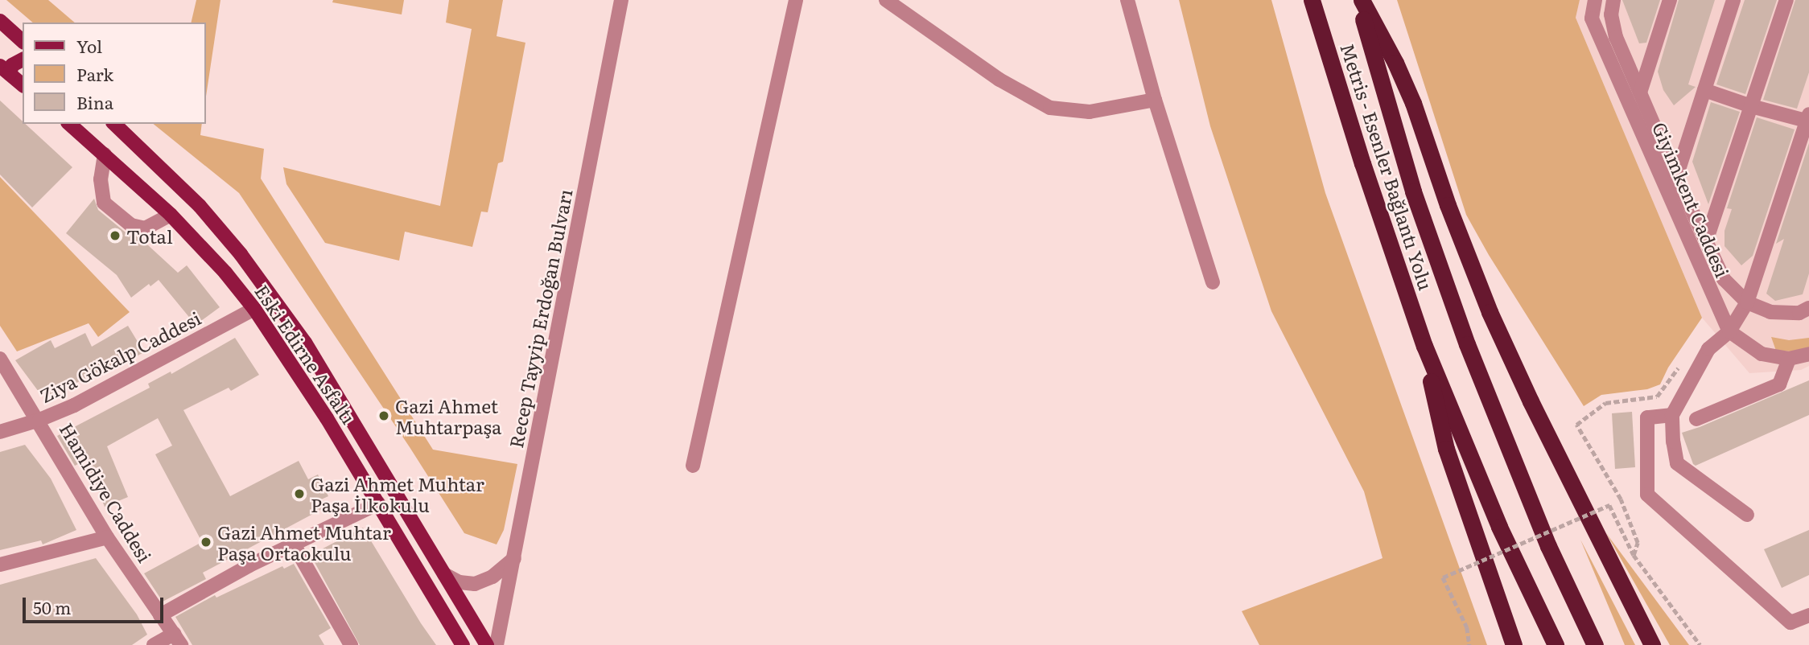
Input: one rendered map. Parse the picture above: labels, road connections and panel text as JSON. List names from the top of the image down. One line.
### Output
{"streets":{"highway":["Metris - Esenler Bağlantı Yolu"],"main road":["Eski Edirne Asfaltı"],"street":["Giyimkent Caddesi","Recep Tayyip Erdoğan Bulvarı","Ziya Gökalp Caddesi","Hamidiye Caddesi"]},"crossings":[["Eski Edirne Asfaltı","Ziya Gökalp Caddesi"],["Ziya Gökalp Caddesi","Hamidiye Caddesi"]],"places":["Total","Gazi Ahmet Muhtarpaşa","Gazi Ahmet Muhtar Paşa İlkokulu","Gazi Ahmet Muhtar Paşa Ortaokulu"],"legend":["Yol","Park","Bina"],"scale_bar":"50 m"}
